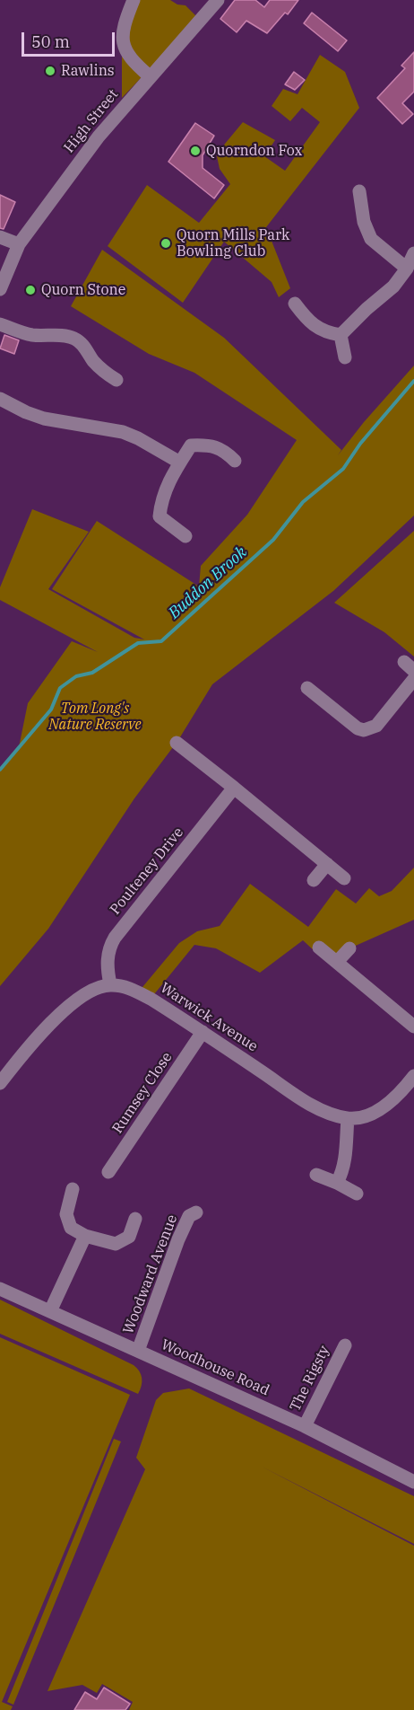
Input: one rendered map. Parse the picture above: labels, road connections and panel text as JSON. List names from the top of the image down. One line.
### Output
{"streets":{"street":["High Street","Poulteney Drive","Warwick Avenue","Rumsey Close","Woodward Avenue","Woodhouse Road","The Rigsty"]},"crossings":[["Poulteney Drive","Warwick Avenue"],["Warwick Avenue","Rumsey Close"],["Woodward Avenue","Woodhouse Road"],["Woodhouse Road","The Rigsty"]],"water":["Buddon Brook"],"parks":["Tom Long's Nature Reserve"],"places":["Rawlins","Quorndon Fox","Quorn Mills Park Bowling Club","Quorn Stone"],"scale_bar":"50 m"}
